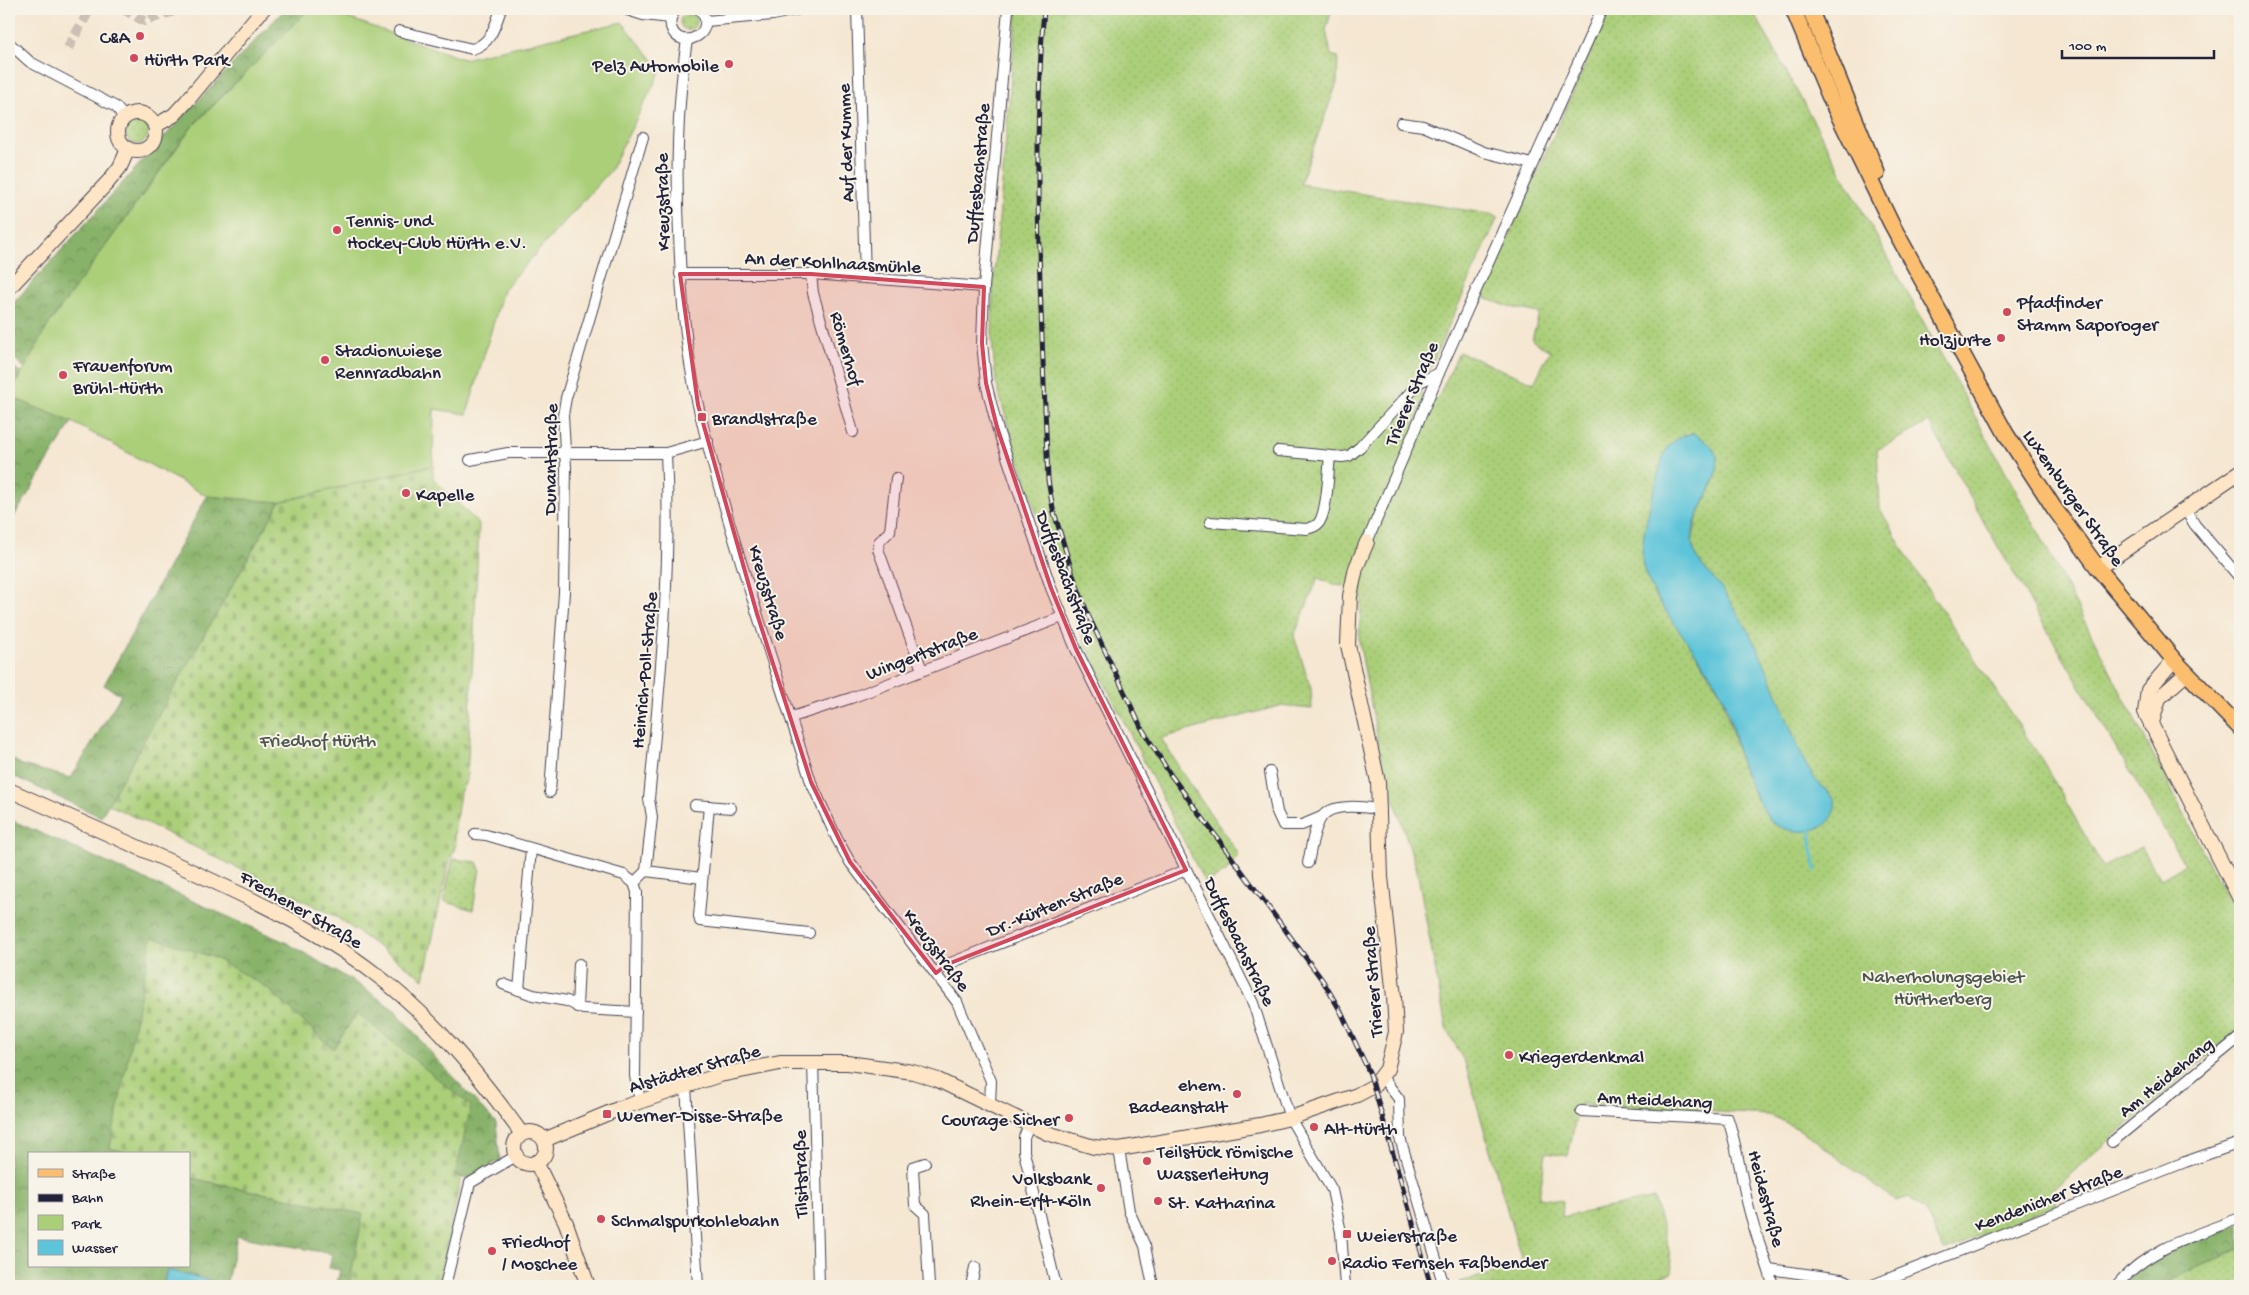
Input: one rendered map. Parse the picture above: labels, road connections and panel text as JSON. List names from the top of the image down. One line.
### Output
{"streets":{"main road":["Luxemburger Straße"],"street":["Auf der Kumme","Duffesbachstraße","Kreuzstraße","An der Kohlhaasmühle","Römerhof","Trierer Straße","Dunantstraße","Wingertstraße","Heinrich-Poll-Straße","Dr.-Kürten-Straße","Frechener Straße","Alstädter Straße","Am Heidehang","Tilsitstraße","Kendenicher Straße","Heidestraße"]},"crossings":[["Auf der Kumme","An der Kohlhaasmühle"],["Duffesbachstraße","An der Kohlhaasmühle"],["Duffesbachstraße","Wingertstraße"],["Duffesbachstraße","Dr.-Kürten-Straße"],["Duffesbachstraße","Alstädter Straße"],["Kreuzstraße","An der Kohlhaasmühle"],["Kreuzstraße","Wingertstraße"],["Kreuzstraße","Dr.-Kürten-Straße"],["Kreuzstraße","Alstädter Straße"],["An der Kohlhaasmühle","Römerhof"],["Frechener Straße","Alstädter Straße"],["Alstädter Straße","Tilsitstraße"],["Am Heidehang","Heidestraße"]],"parks":["Friedhof Hürth","Naherholungsgebiet Hürtherberg"],"places":{"other":["C&A","Hürth Park","Pelz Automobile","Tennis- und Hockey-Club Hürth e.V.","Pfadfinder Stamm Saporoger","Holzjurte","Stadionwiese Rennradbahn","Frauenforum Brühl-Hürth","Kapelle","Kriegerdenkmal","ehem. Badeanstalt","Courage Sicher","Alt-Hürth","Teilstück römische Wasserleitung","Volksbank Rhein-Erft-Köln","St. Katharina","Schmalspurkohlebahn","Friedhof / Moschee","Radio Fernseh Faßbender"],"transit":["Brandlstraße","Werner-Disse-Straße","Weierstraße"]},"legend":["Straße","Bahn","Park","Wasser"],"scale_bar":"100 m"}
